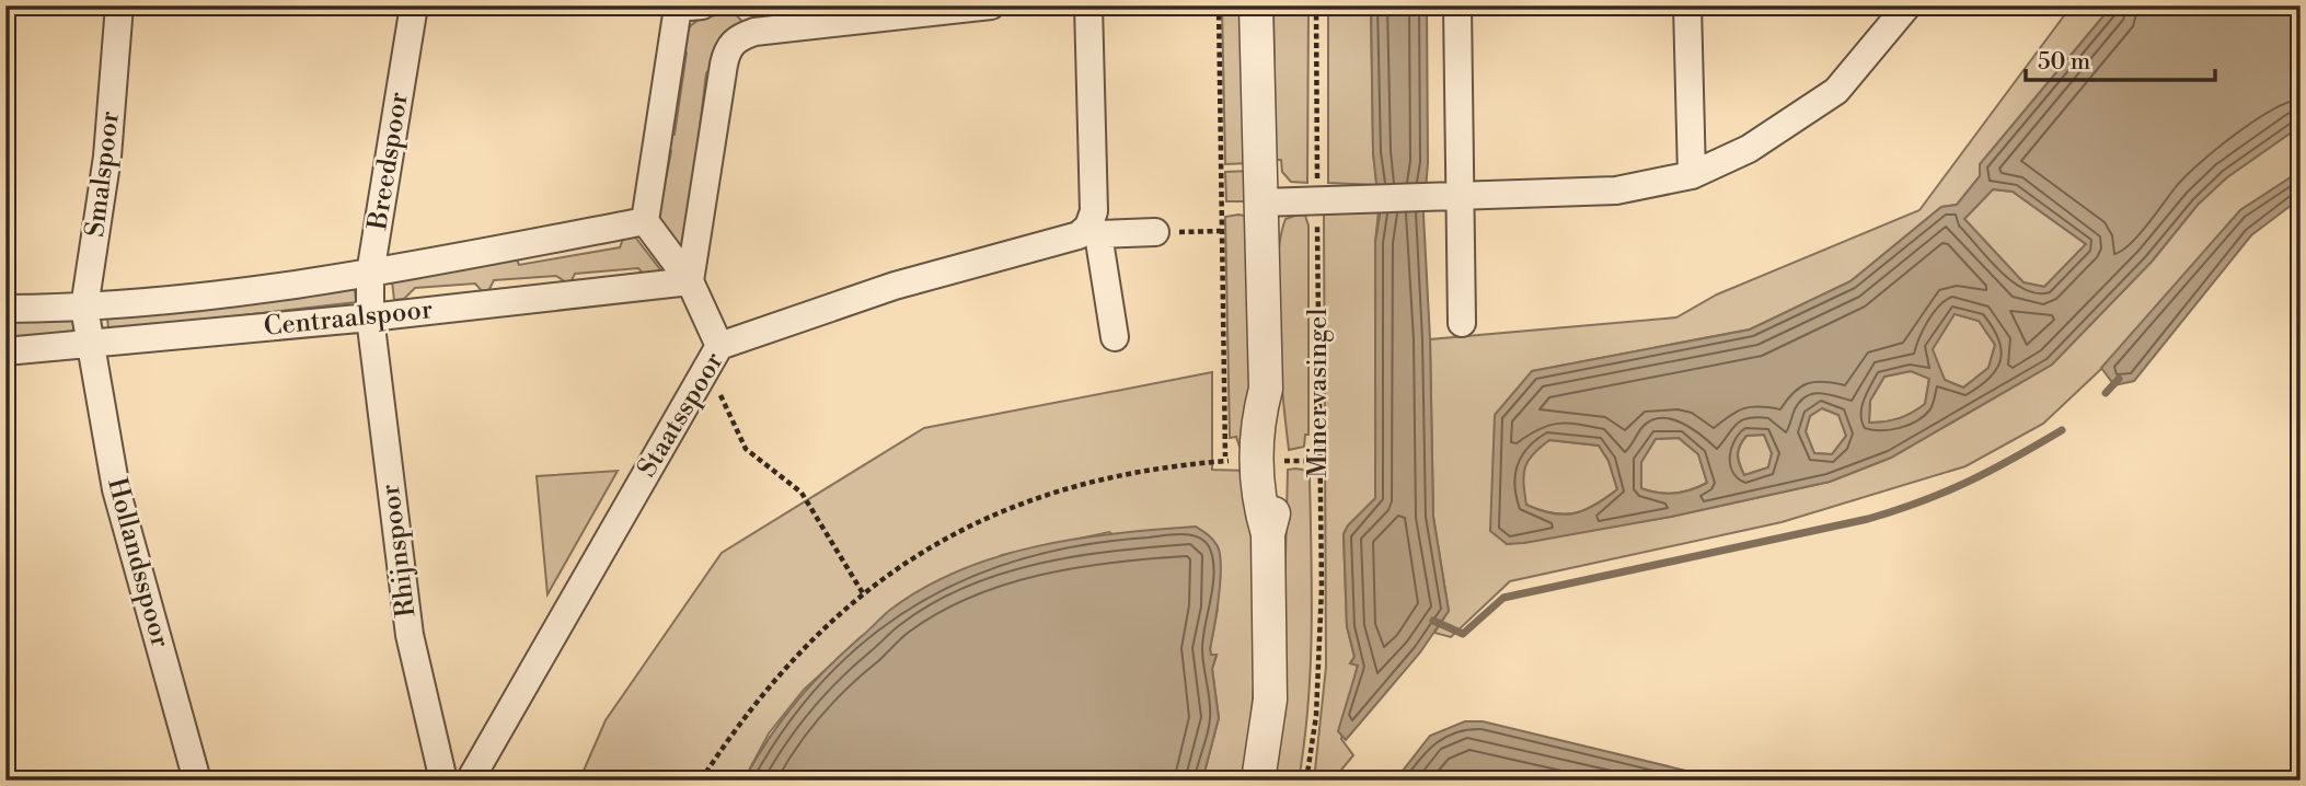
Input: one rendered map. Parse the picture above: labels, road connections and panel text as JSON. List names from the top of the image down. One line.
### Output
{"streets":{"street":["Breedspoor","Smalspoor","Centraalspoor","Minervasingel","Staatsspoor","Rhijnspoor","Hollandsspoor"]},"crossings":[["Breedspoor","Centraalspoor"],["Breedspoor","Rhijnspoor"],["Smalspoor","Centraalspoor"],["Smalspoor","Hollandsspoor"],["Centraalspoor","Rhijnspoor"],["Centraalspoor","Hollandsspoor"]],"scale_bar":"50 m"}
